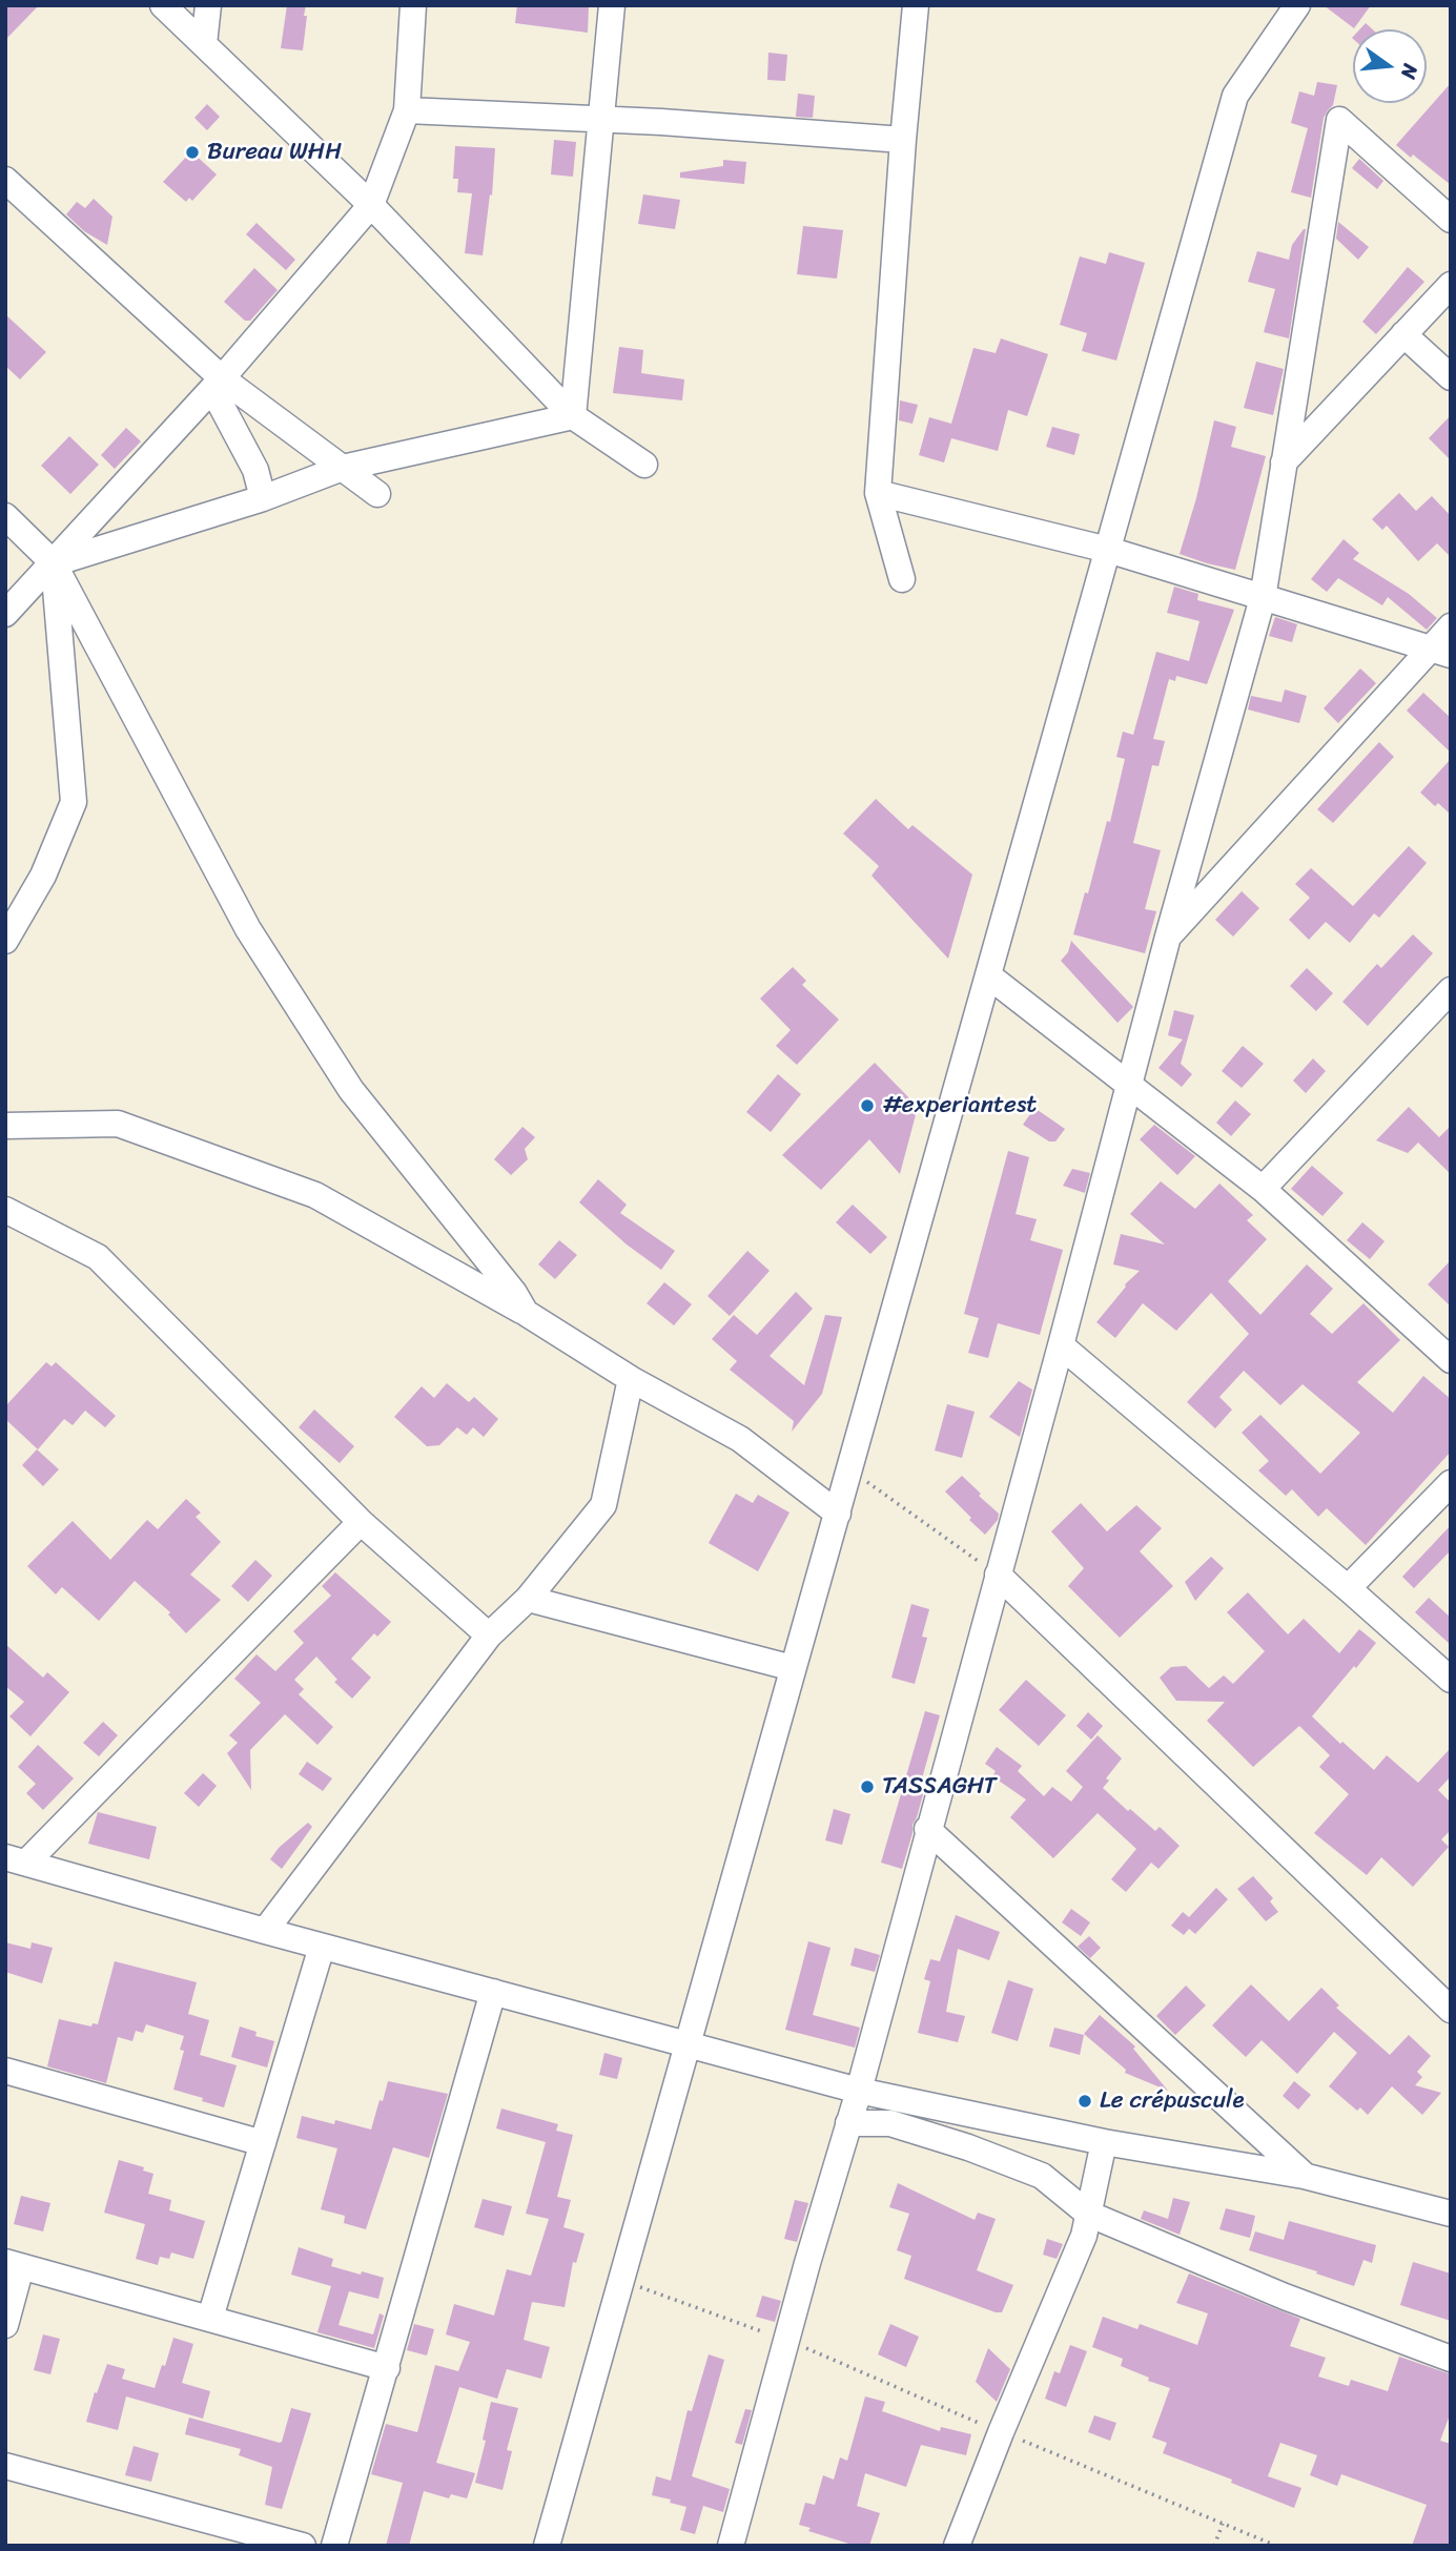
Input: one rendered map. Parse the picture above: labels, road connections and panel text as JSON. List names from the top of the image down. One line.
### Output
{"places":["Bureau WHH","#experiantest","TASSAGHT","Le crépuscule"],"north":"right"}
